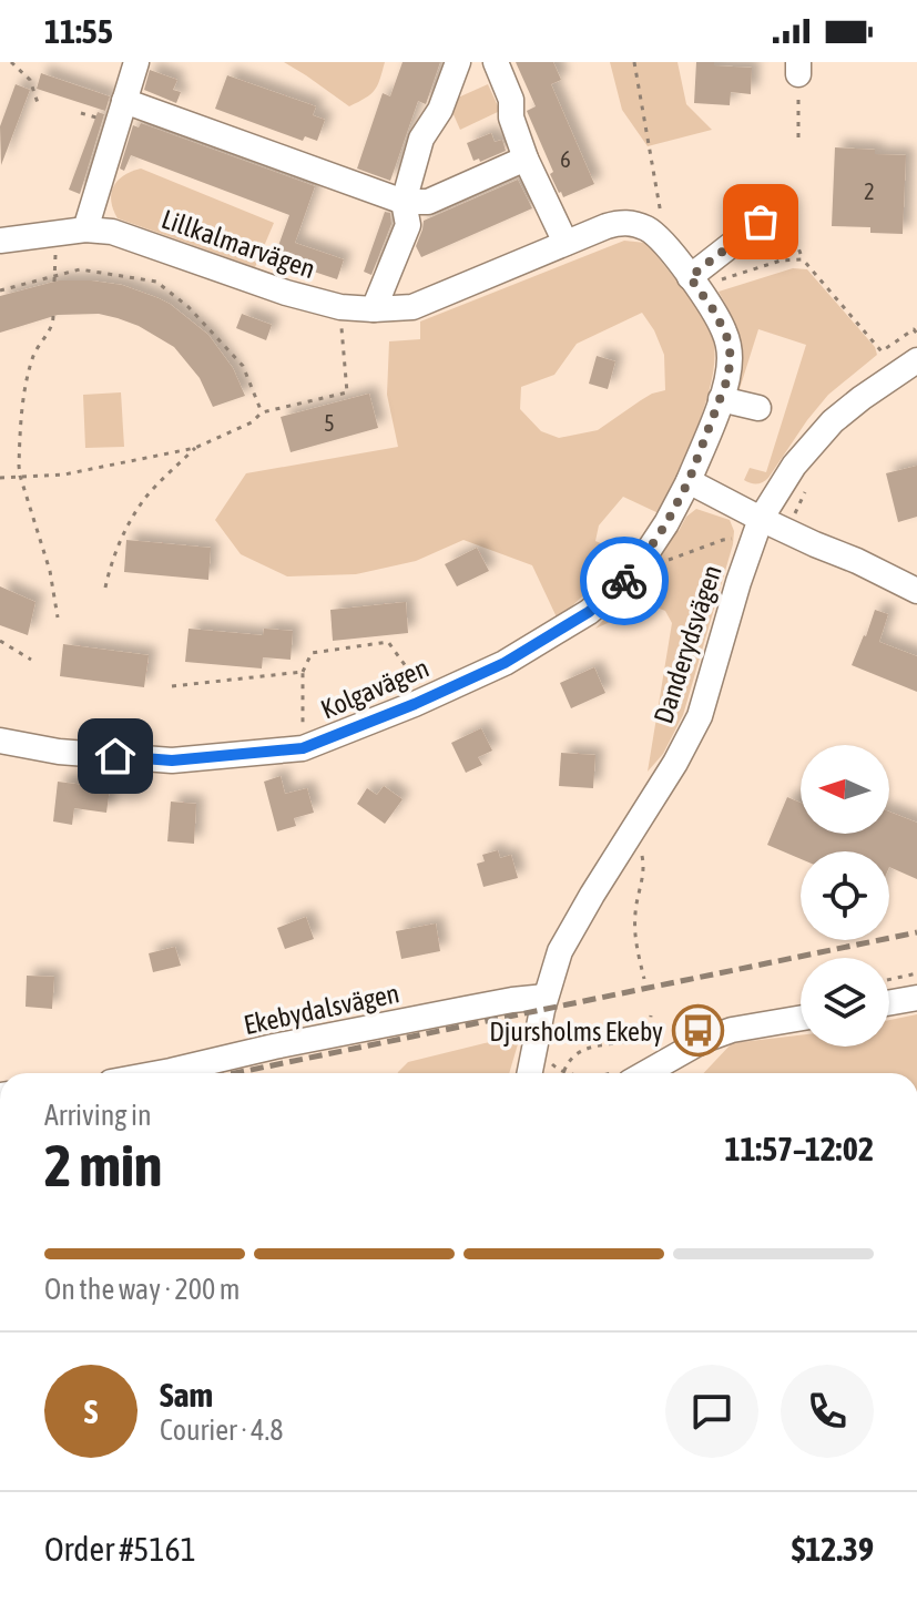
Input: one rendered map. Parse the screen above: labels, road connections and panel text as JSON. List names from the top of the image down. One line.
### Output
{"streets":{"street":["Lillkalmarvägen","Danderydsvägen","Kolgavägen","Ekebydalsvägen"]},"crossings":[["Lillkalmarvägen","Kolgavägen"],["Danderydsvägen","Ekebydalsvägen"]],"places":{"bus stop":["Djursholms Ekeby"]},"house_numbers":["6","2","5"],"north":"left","page":{"status":"11:55","heading":["2 min","Arriving in","11:57–12:02"],"panel":["Sam","Courier · 4.8","Order #5161","$12.39"],"bar":"On the way · 200 m","round":"S"}}
